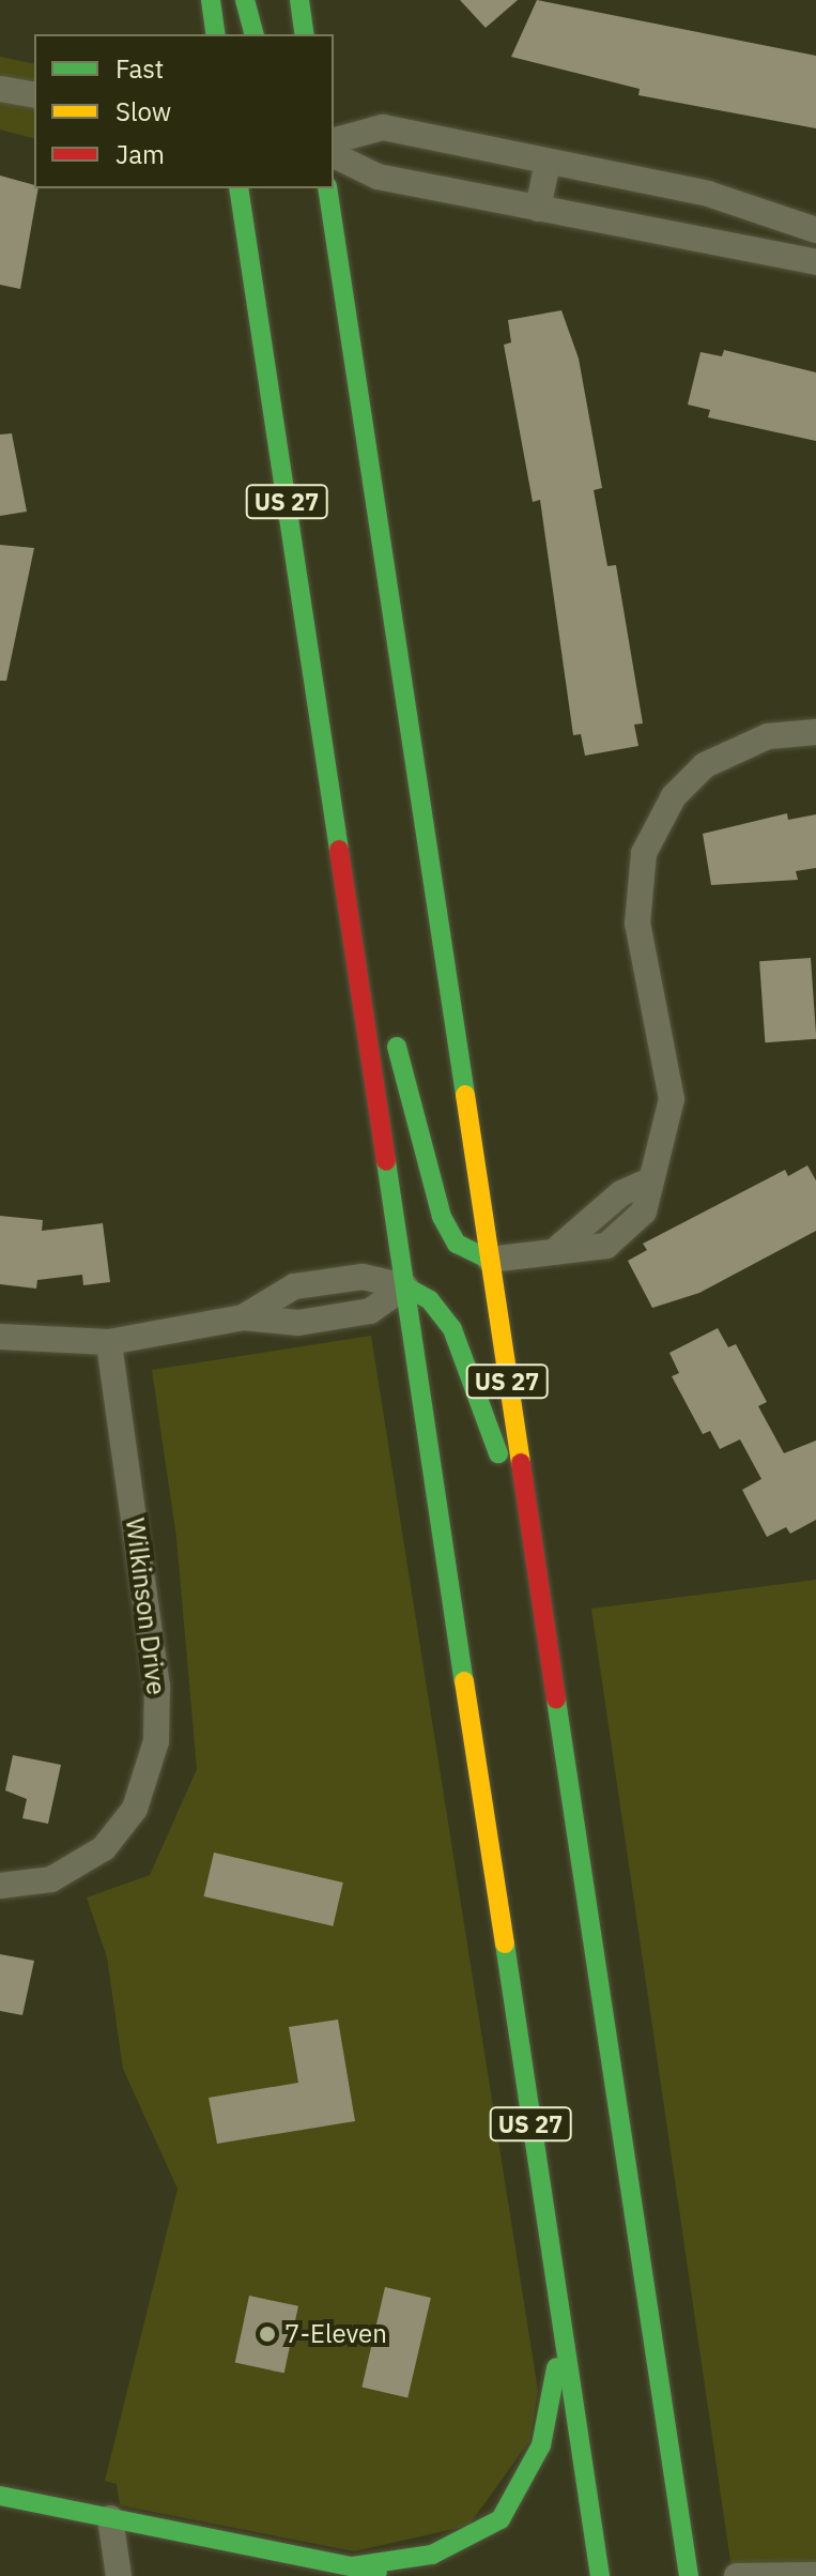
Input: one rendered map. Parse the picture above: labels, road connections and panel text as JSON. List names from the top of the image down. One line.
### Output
{"streets":{"main road":["US 27"],"street":["Wilkinson Drive"]},"places":["7-Eleven"],"legend":["Fast","Slow","Jam"]}
